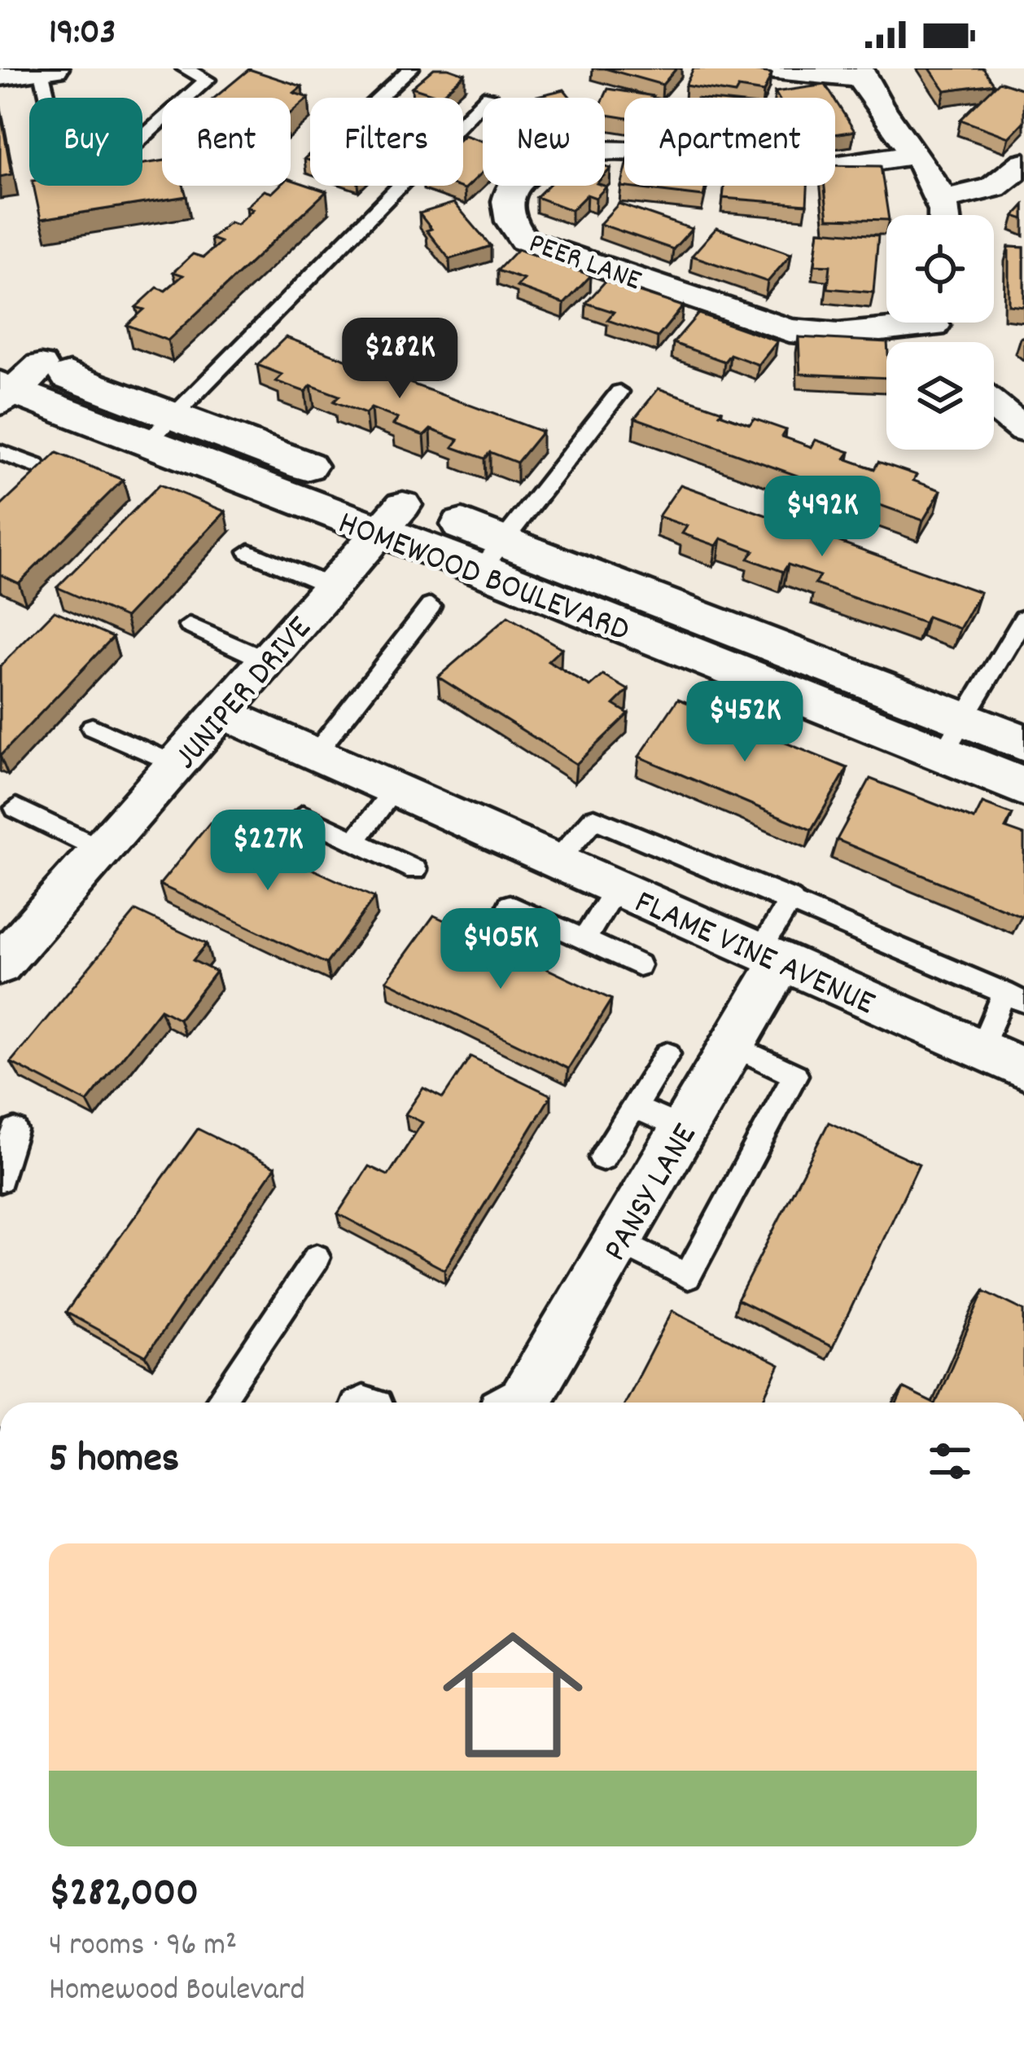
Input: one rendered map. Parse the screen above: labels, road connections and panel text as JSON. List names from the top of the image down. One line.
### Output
{"streets":{"street":["PEER LANE","HOMEWOOD BOULEVARD","JUNIPER DRIVE","FLAME VINE AVENUE","PANSY LANE"]},"crossings":[["HOMEWOOD BOULEVARD","JUNIPER DRIVE"],["JUNIPER DRIVE","FLAME VINE AVENUE"],["FLAME VINE AVENUE","PANSY LANE"]],"page":{"status":"19:03","chip":["Buy","Rent","Filters","New","Apartment"],"price":["$282K","$492K","$452K","$227K","$405K"],"heading":"5 homes","list":[{"name":"$282,000","note":"4 rooms · 96 m² · Homewood Boulevard"}]}}
